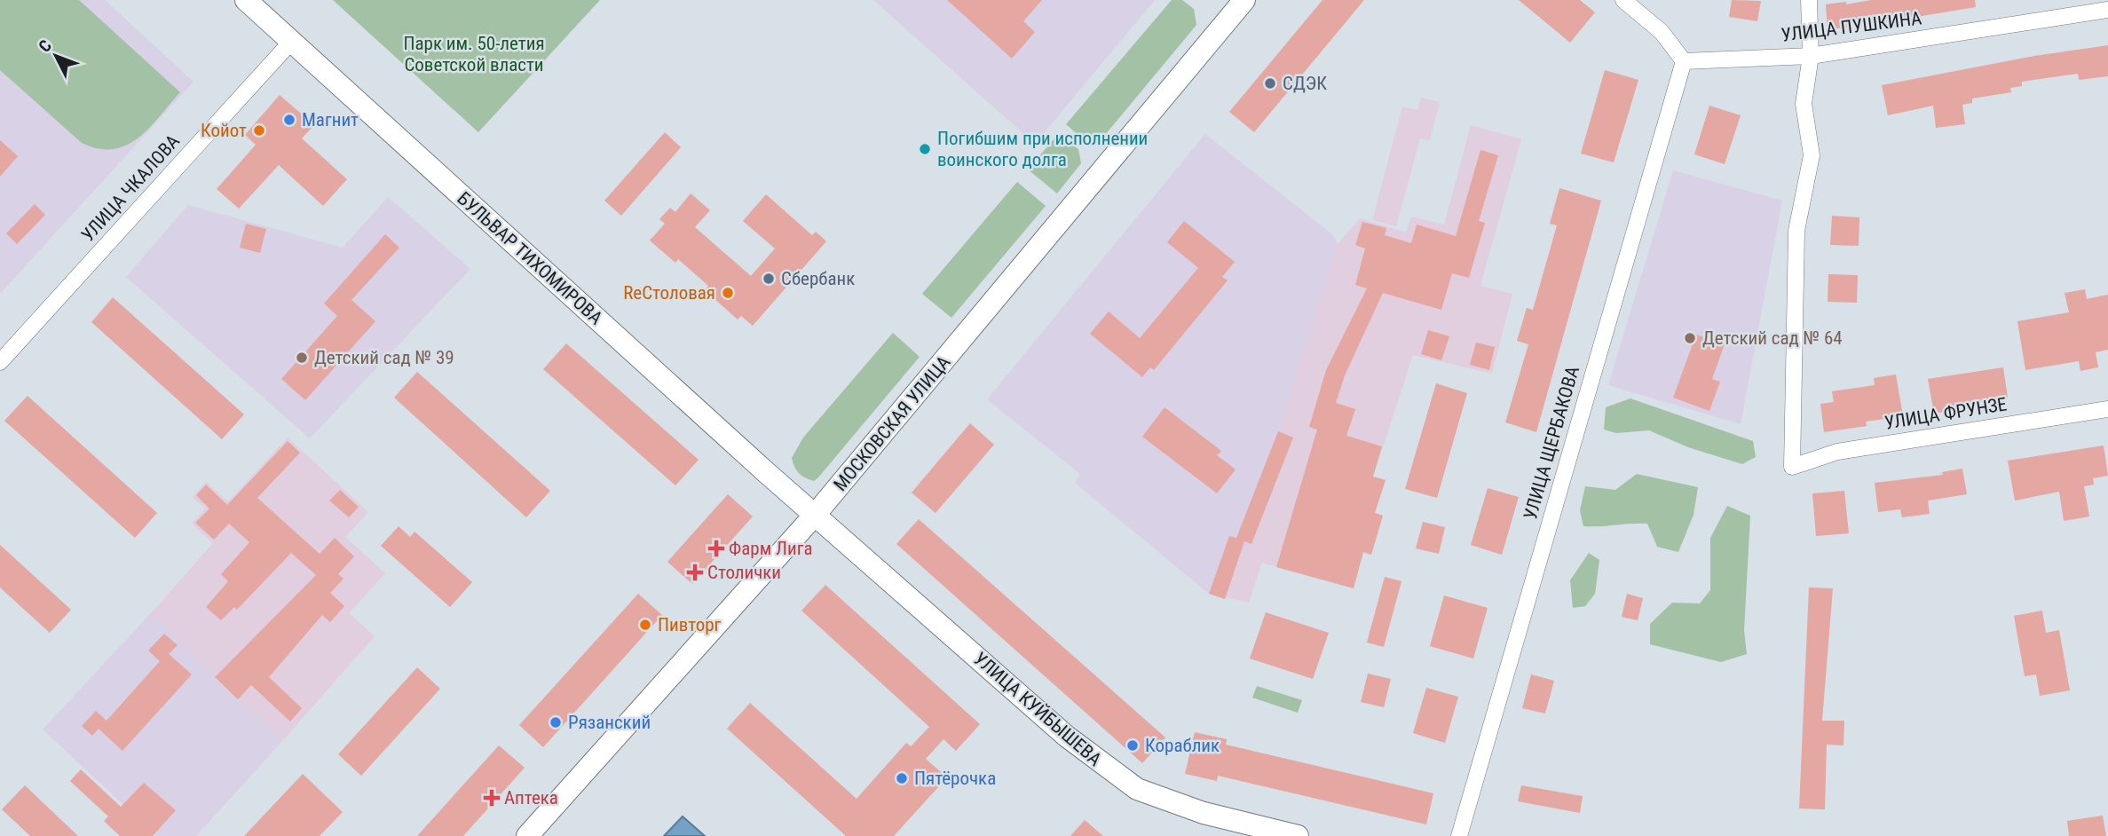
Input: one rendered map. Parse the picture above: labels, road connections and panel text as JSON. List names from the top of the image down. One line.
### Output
{"streets":{"street":["УЛИЦА ПУШКИНА","УЛИЦА ЧКАЛОВА","БУЛЬВАР ТИХОМИРОВА","УЛИЦА ФРУНЗЕ","МОСКОВСКАЯ УЛИЦА","УЛИЦА ЩЕРБАКОВА","УЛИЦА КУЙБЫШЕВА"]},"crossings":[["УЛИЦА ПУШКИНА","УЛИЦА ФРУНЗЕ"],["УЛИЦА ПУШКИНА","УЛИЦА ЩЕРБАКОВА"],["УЛИЦА ЧКАЛОВА","БУЛЬВАР ТИХОМИРОВА"],["БУЛЬВАР ТИХОМИРОВА","МОСКОВСКАЯ УЛИЦА"],["БУЛЬВАР ТИХОМИРОВА","УЛИЦА КУЙБЫШЕВА"],["МОСКОВСКАЯ УЛИЦА","УЛИЦА КУЙБЫШЕВА"]],"parks":["Парк им. 50-летия Советской власти"],"places":{"other":["СДЭК","Магнит","Койот","Погибшим при исполнении воинского долга","Сбербанк","ReСтоловая","Детский сад № 64","Детский сад № 39","Пивторг","Рязанский","Кораблик","Пятёрочка"],"health":["Фарм Лига","Столички","Аптека"]},"north":"top left"}
